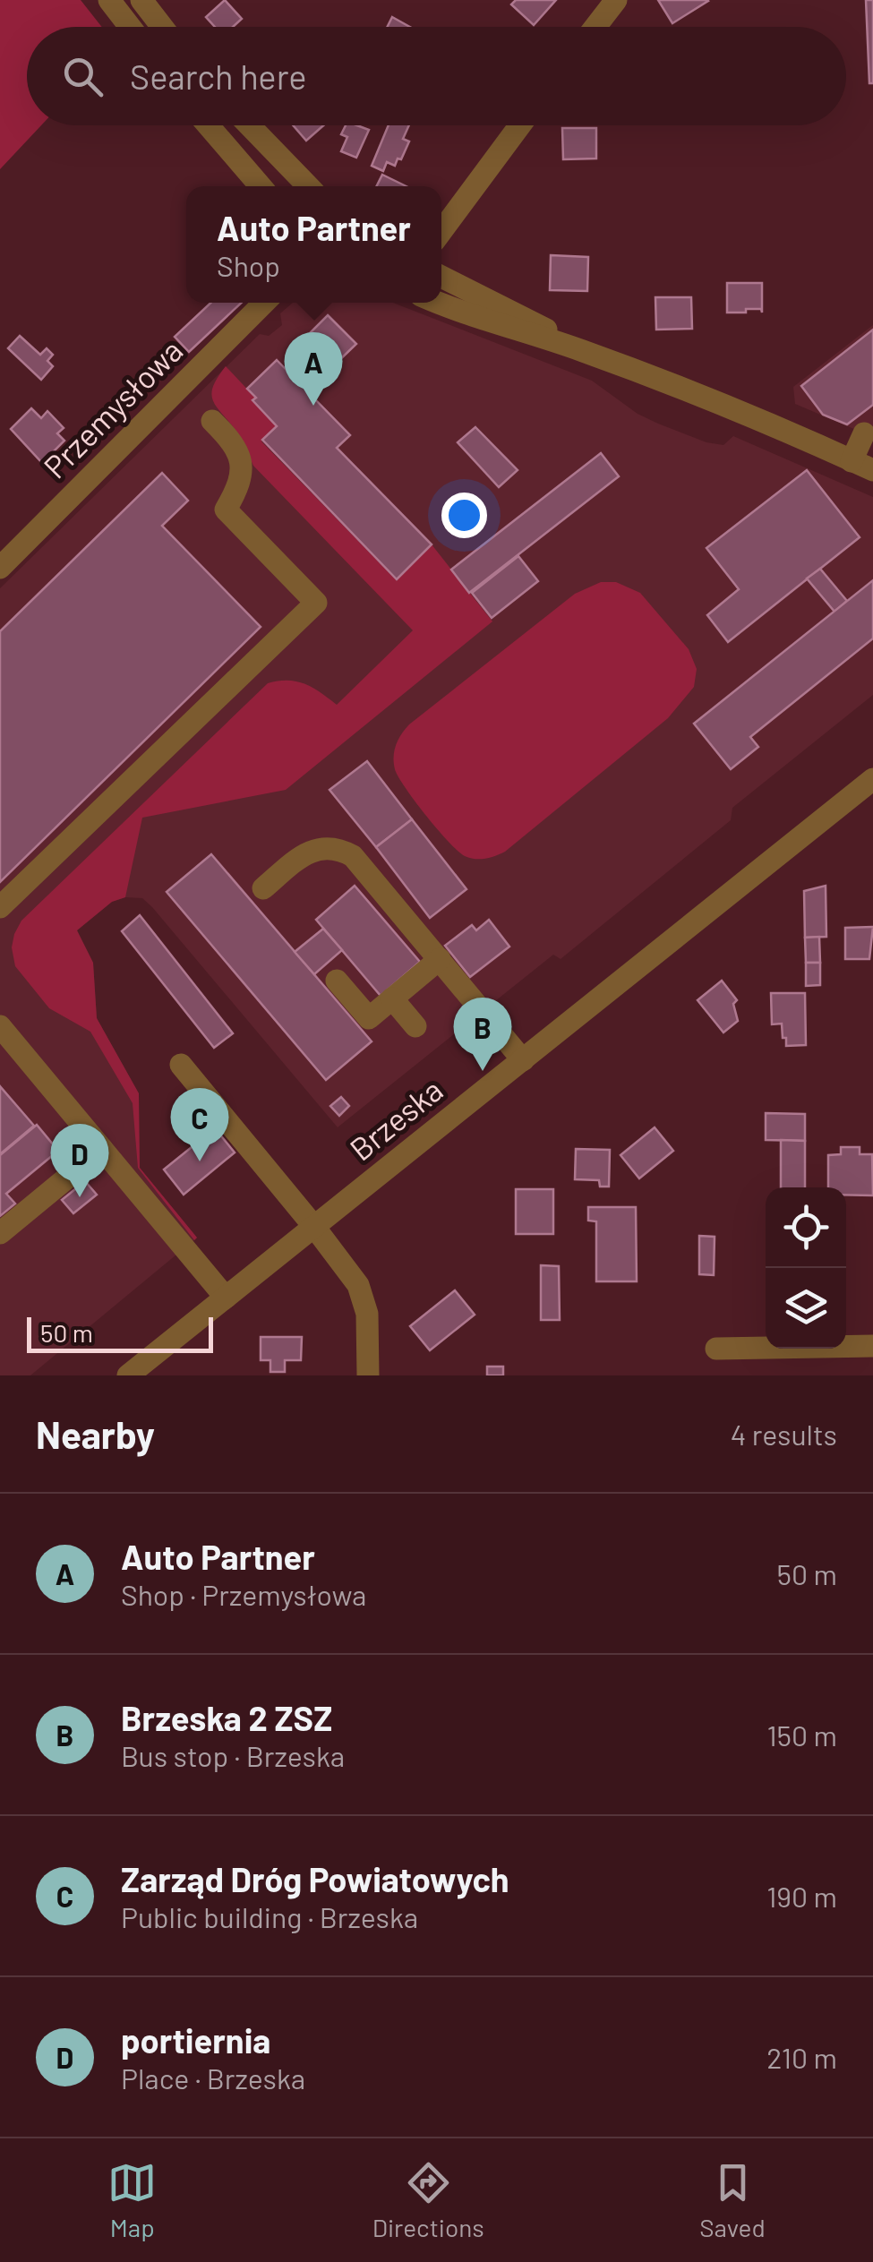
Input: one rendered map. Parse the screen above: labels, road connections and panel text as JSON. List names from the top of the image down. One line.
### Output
{"streets":{"street":["Przemysłowa","Brzeska"]},"scale_bar":"50 m","page":{"search":"Search here","popup":["Auto Partner","Shop"],"pins":["A","B","C","D"],"scale":"50 m","heading":["Nearby","4 results"],"list":[{"mark":"A","name":"Auto Partner","note":"Shop · Przemysłowa","value":"50 m"},{"mark":"B","name":"Brzeska 2 ZSZ","note":"Bus stop · Brzeska","value":"150 m"},{"mark":"C","name":"Zarząd Dróg Powiatowych","note":"Public building · Brzeska","value":"190 m"},{"mark":"D","name":"portiernia","note":"Place · Brzeska","value":"210 m"}],"nav":["Map","Directions","Saved"]}}
